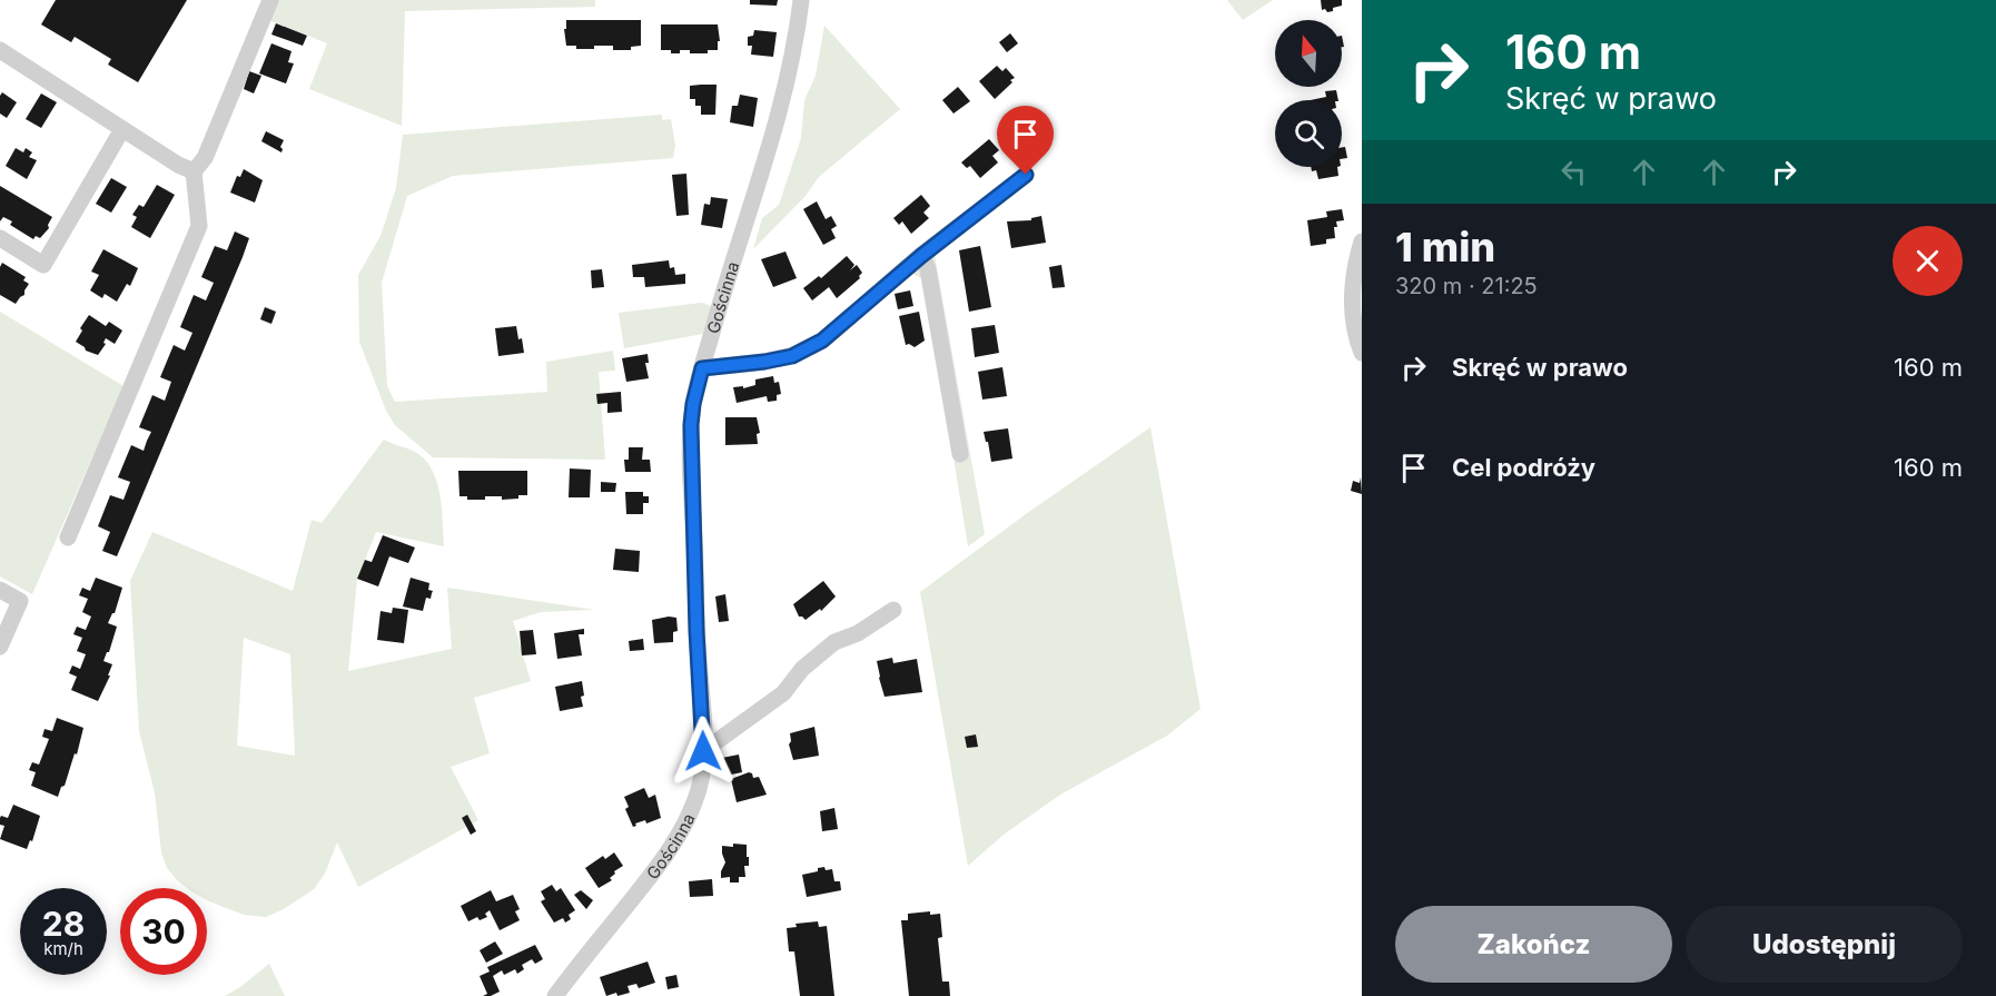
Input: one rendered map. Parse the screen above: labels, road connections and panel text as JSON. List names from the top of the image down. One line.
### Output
{"streets":{"street":["Gościnna"]},"north":"top","page":{"turn":["160 m","Skręć w prawo"],"heading":["1 min","320 m · 21:25"],"list":[{"name":"Skręć w prawo","value":"160 m"},{"name":"Cel podróży","value":"160 m"}],"speed":"28 km/h","limit":"30","buttons":["Zakończ","Udostępnij"]}}
